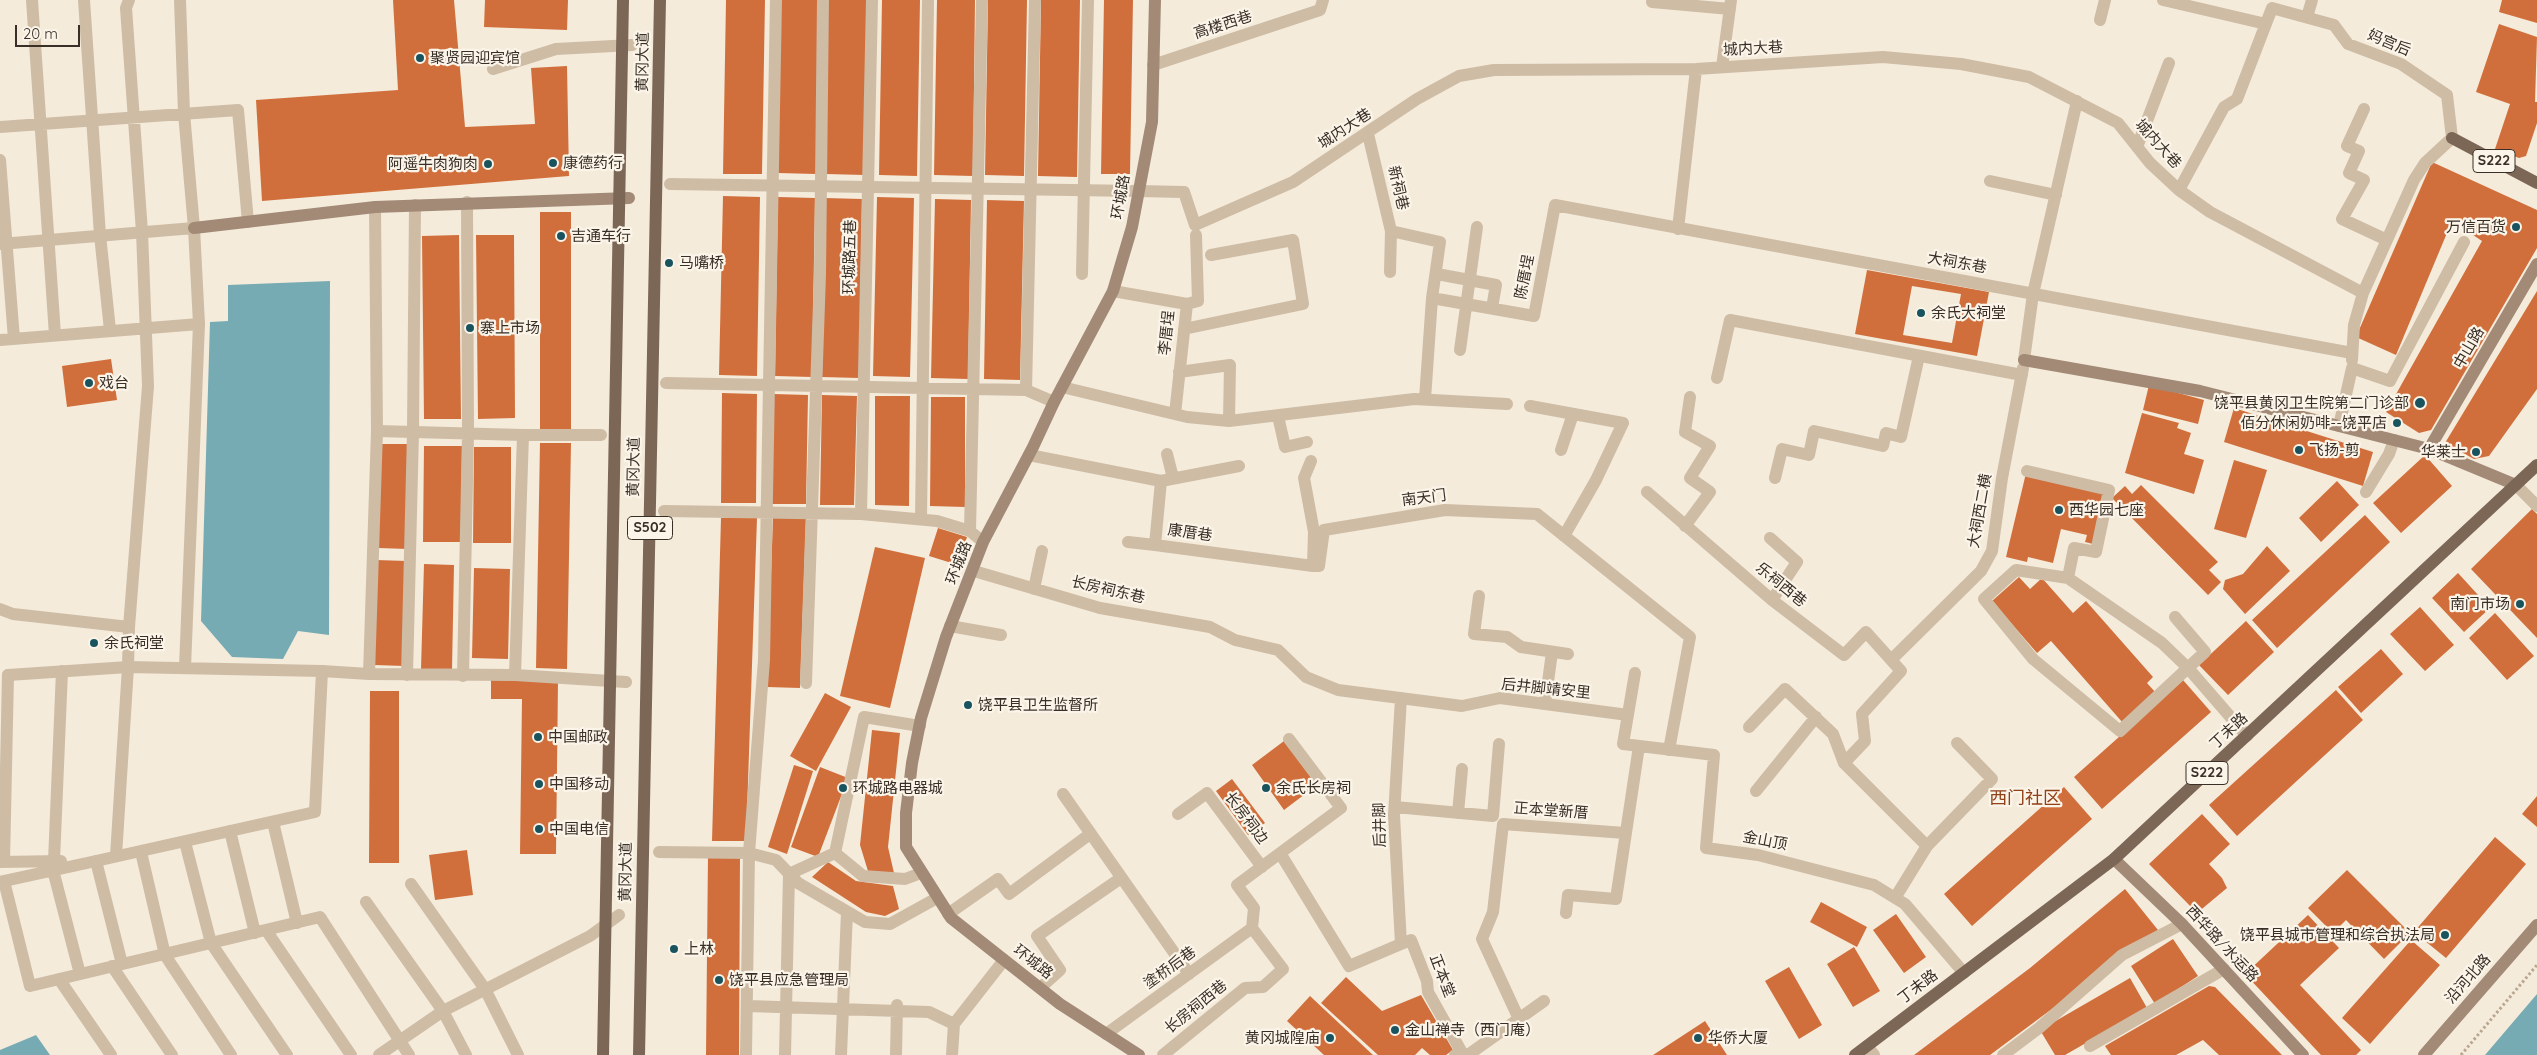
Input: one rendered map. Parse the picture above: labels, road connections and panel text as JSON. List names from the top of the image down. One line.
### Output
{"streets":{"main road":["黄冈大道","S222","环城路","中山路","S502","丁未路","西华路/水运路","沿河北路"],"street":["高楼西巷","妈宫后","城内大巷","新祠巷","环城路五巷","大祠东巷","陈厝埕","李厝埕","南天门","大祠西二横","康厝巷","乐祠西巷","长房祠东巷","后井脚靖安里","正本堂新厝","长房祠边","后井脚","金山顶","塗桥后巷","正本堂","长房祠西巷"]},"crossings":[["高楼西巷","环城路"],["妈宫后","S222"],["城内大巷","新祠巷"],["城内大巷","环城路"],["城内大巷","大祠西二横"],["环城路","长房祠东巷"],["环城路","塗桥后巷"],["大祠东巷","陈厝埕"],["大祠东巷","大祠西二横"],["南天门","康厝巷"],["南天门","金山顶"],["大祠西二横","乐祠西巷"],["长房祠东巷","后井脚靖安里"],["长房祠东巷","后井脚"],["后井脚靖安里","后井脚"],["后井脚靖安里","金山顶"],["丁未路","金山顶"],["丁未路","西华路/水运路"],["长房祠边","塗桥后巷"],["长房祠边","长房祠西巷"],["后井脚","正本堂"],["塗桥后巷","长房祠西巷"]],"districts":["西门社区"],"places":["聚贤园迎宾馆","康德药行","阿遥牛肉狗肉","万信百货","吉通车行","马嘴桥","余氏大祠堂","寨上市场","戏台","饶平县黄冈卫生院第二门诊部","佰分休闲奶啡--饶平店","飞扬-剪","华莱士","西华园七座","南门市场","余氏祠堂","饶平县卫生监督所","中国邮政","中国移动","环城路电器城","余氏长房祠","中国电信","饶平县城市管理和综合执法局","上林","饶平县应急管理局","金山禅寺（西门庵）","黄冈城隍庙","华侨大厦"],"scale_bar":"20 m"}
